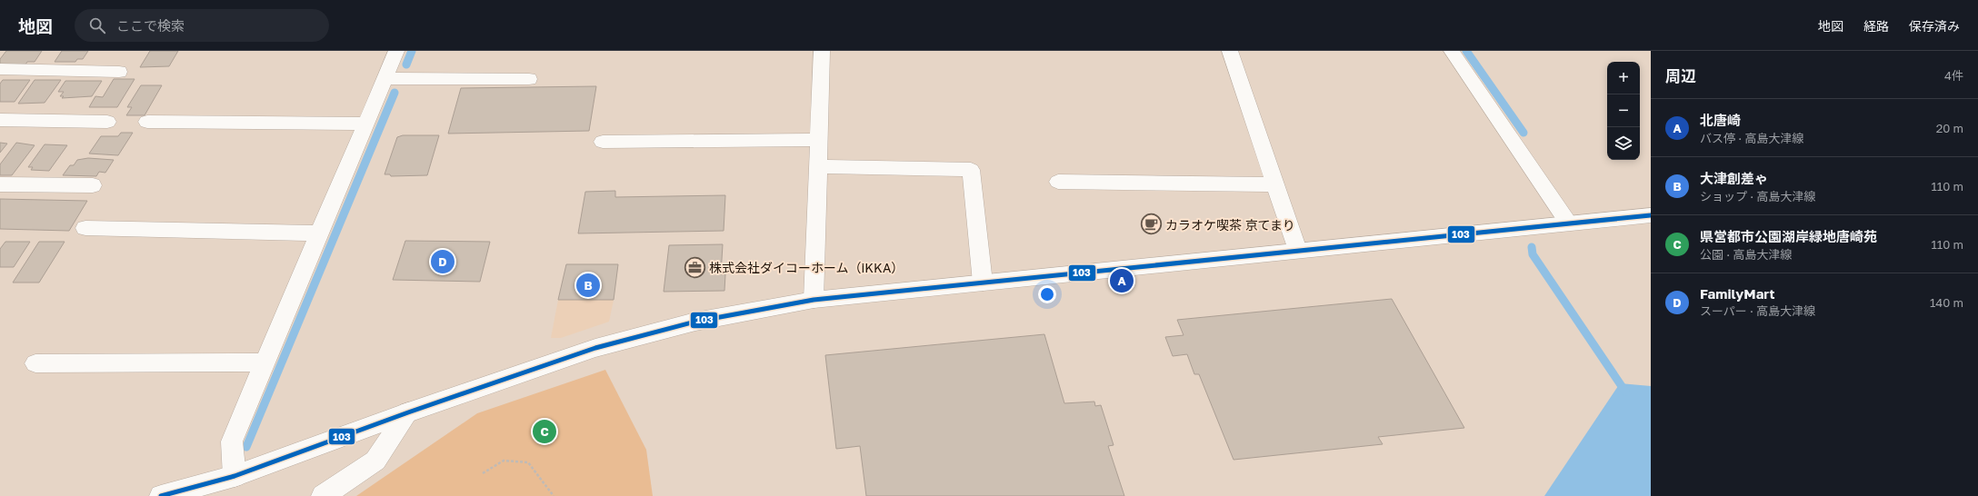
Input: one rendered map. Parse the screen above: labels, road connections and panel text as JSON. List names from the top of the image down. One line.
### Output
{"places":{"cafe":["カラオケ喫茶 京てまり"],"office":["株式会社ダイコーホーム（iKKA）"]},"lines":["transit line 103"],"page":{"header":"地図","search":"ここで検索","nav":["地図","経路","保存済み"],"heading":["周辺","4件"],"map_buttons":["+","−"],"list":[{"mark":"A","name":"北唐崎","note":"バス停 · 高島大津線","value":"20 m"},{"mark":"B","name":"大津創差ゃ","note":"ショップ · 高島大津線","value":"110 m"},{"mark":"C","name":"県営都市公園湖岸緑地唐崎苑","note":"公園 · 高島大津線","value":"110 m"},{"mark":"D","name":"FamilyMart","note":"スーパー · 高島大津線","value":"140 m"}],"pins":["D","A","B","C"]}}
